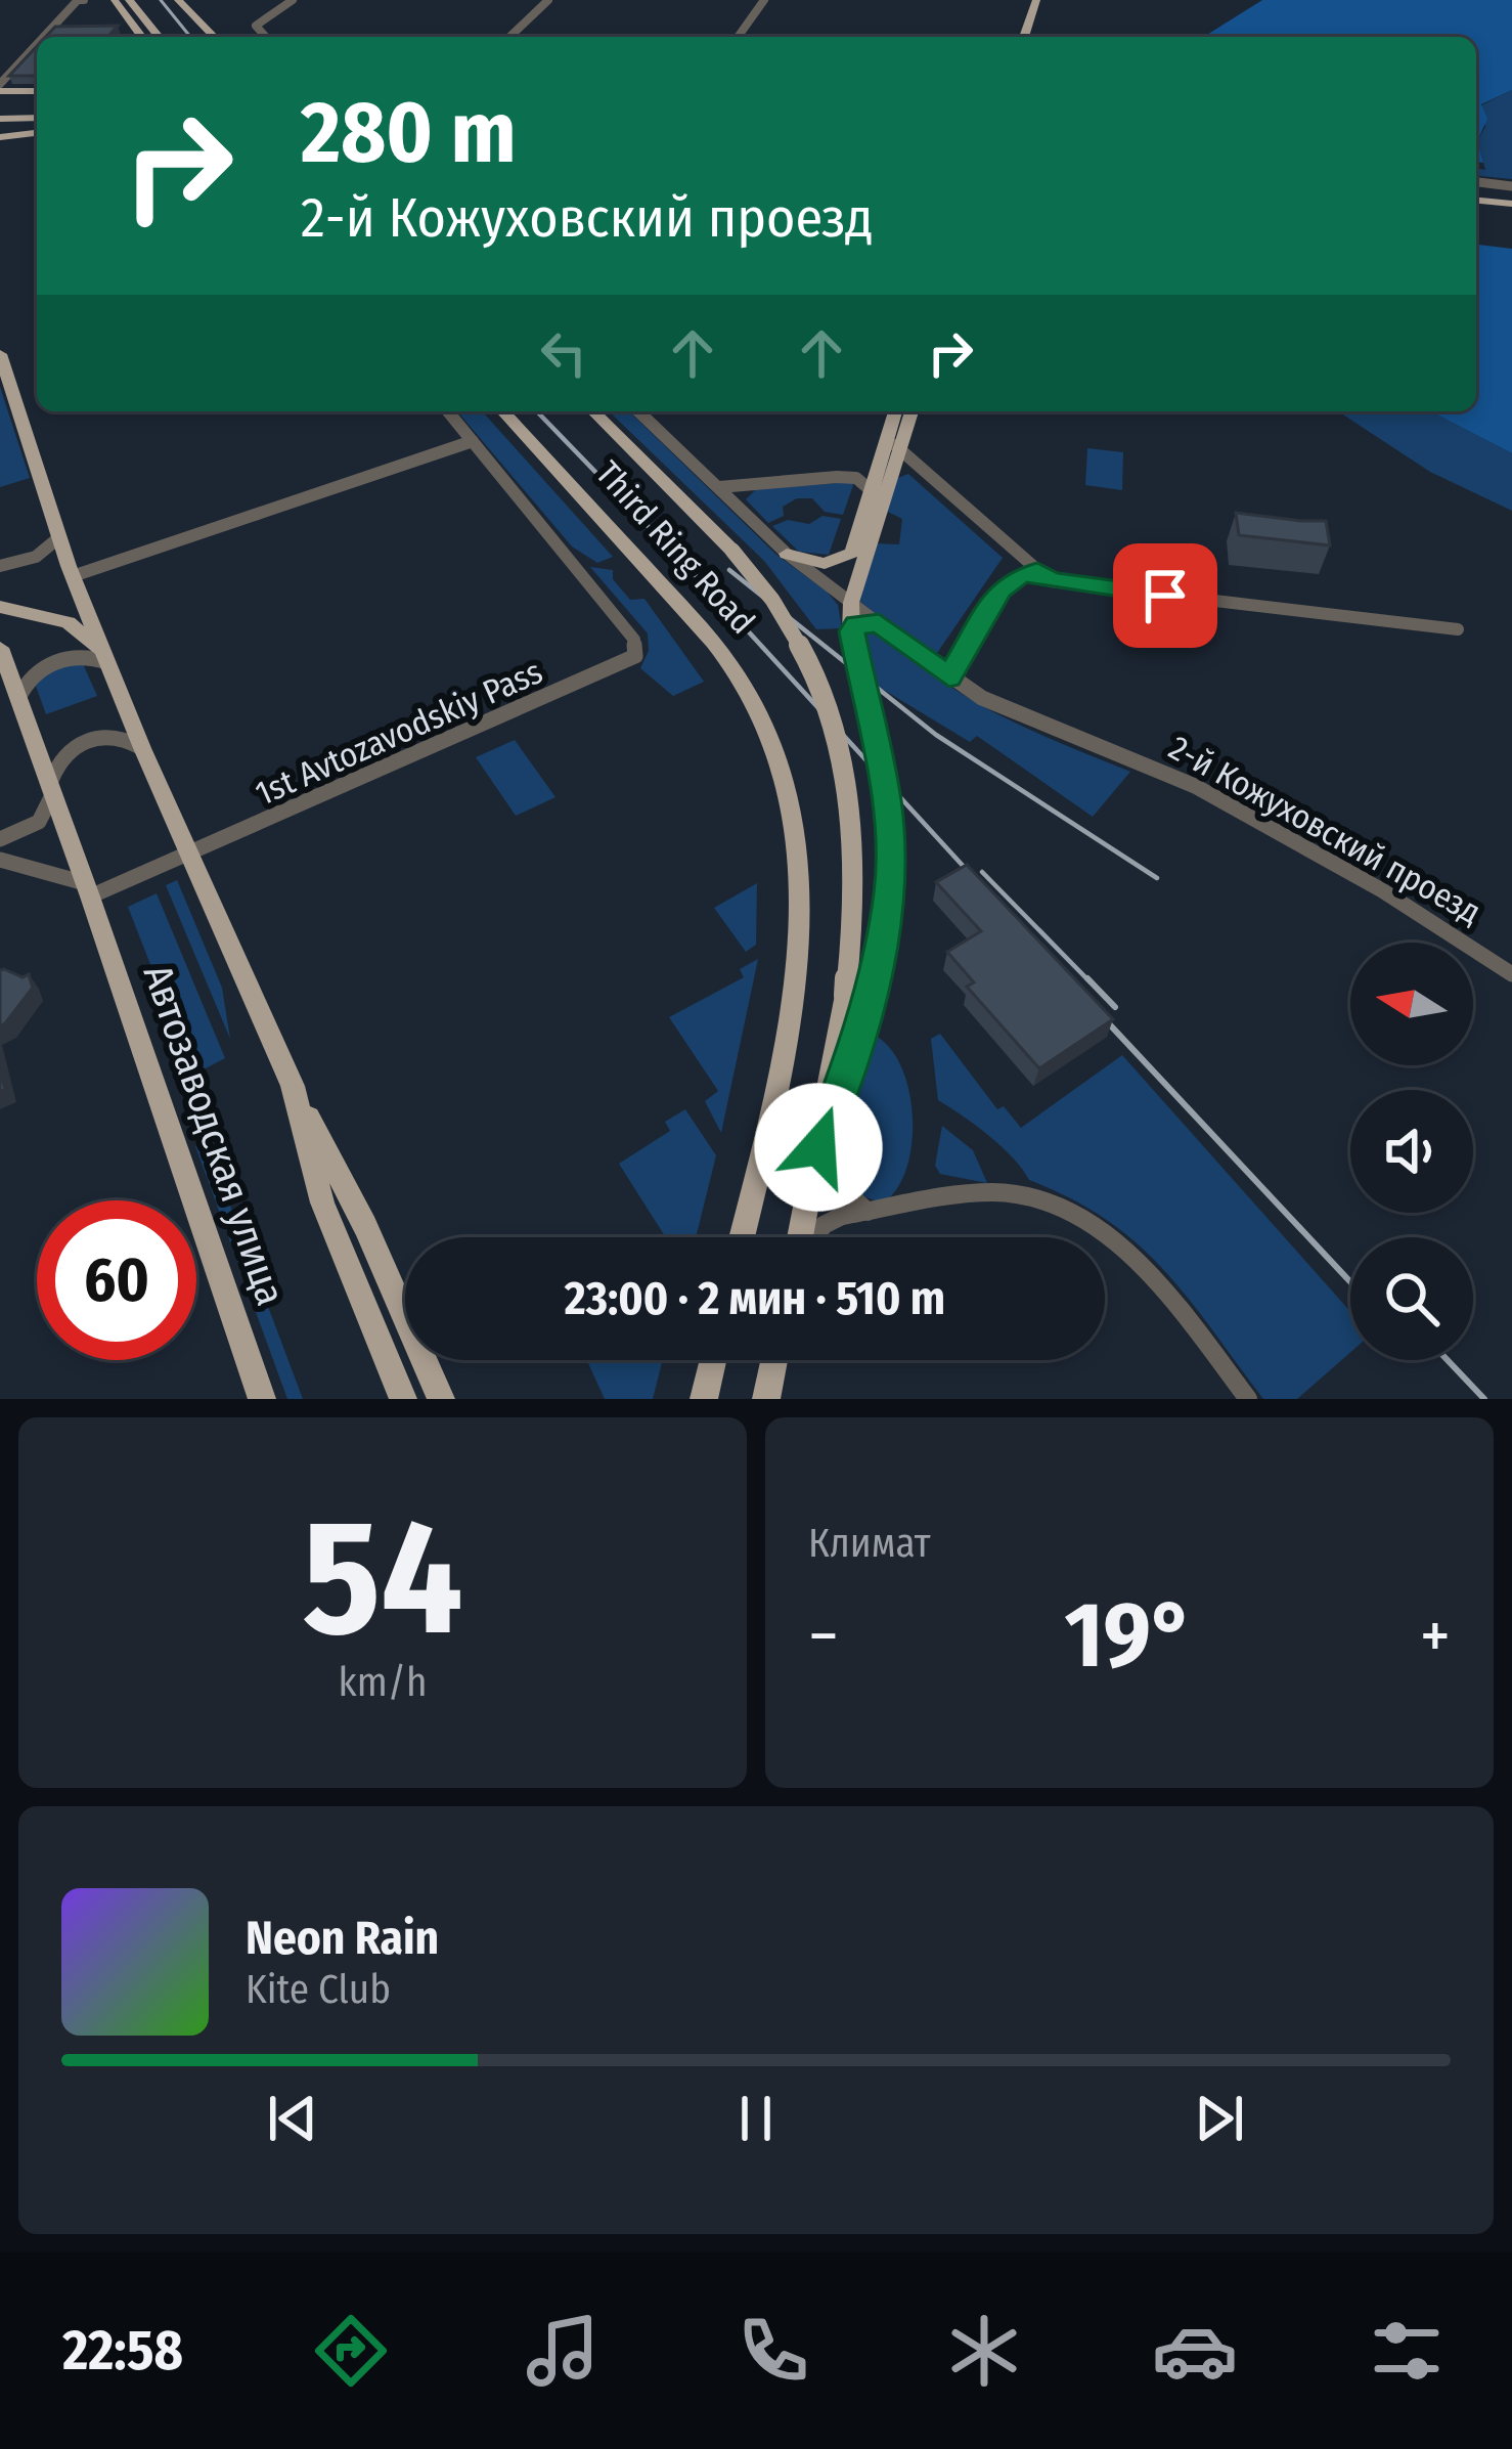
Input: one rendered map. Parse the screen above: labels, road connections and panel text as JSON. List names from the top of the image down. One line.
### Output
{"streets":{"main road":["Third Ring Road","Автозаводская улица"],"street":["1st Avtozavodskiy Pass","2-й Кожуховский проезд"]},"crossings":[["1st Avtozavodskiy Pass","Автозаводская улица"]],"north":"left","page":{"turn":["280 m","2-й Кожуховский проезд"],"limit":"60","trip":"23:00 · 2 мин · 510 m","tile":[["54","km/h"],"Климат"],"heat":["−","19°","+"],"song":["Neon Rain","Kite Club"],"tabs":"22:58"}}
